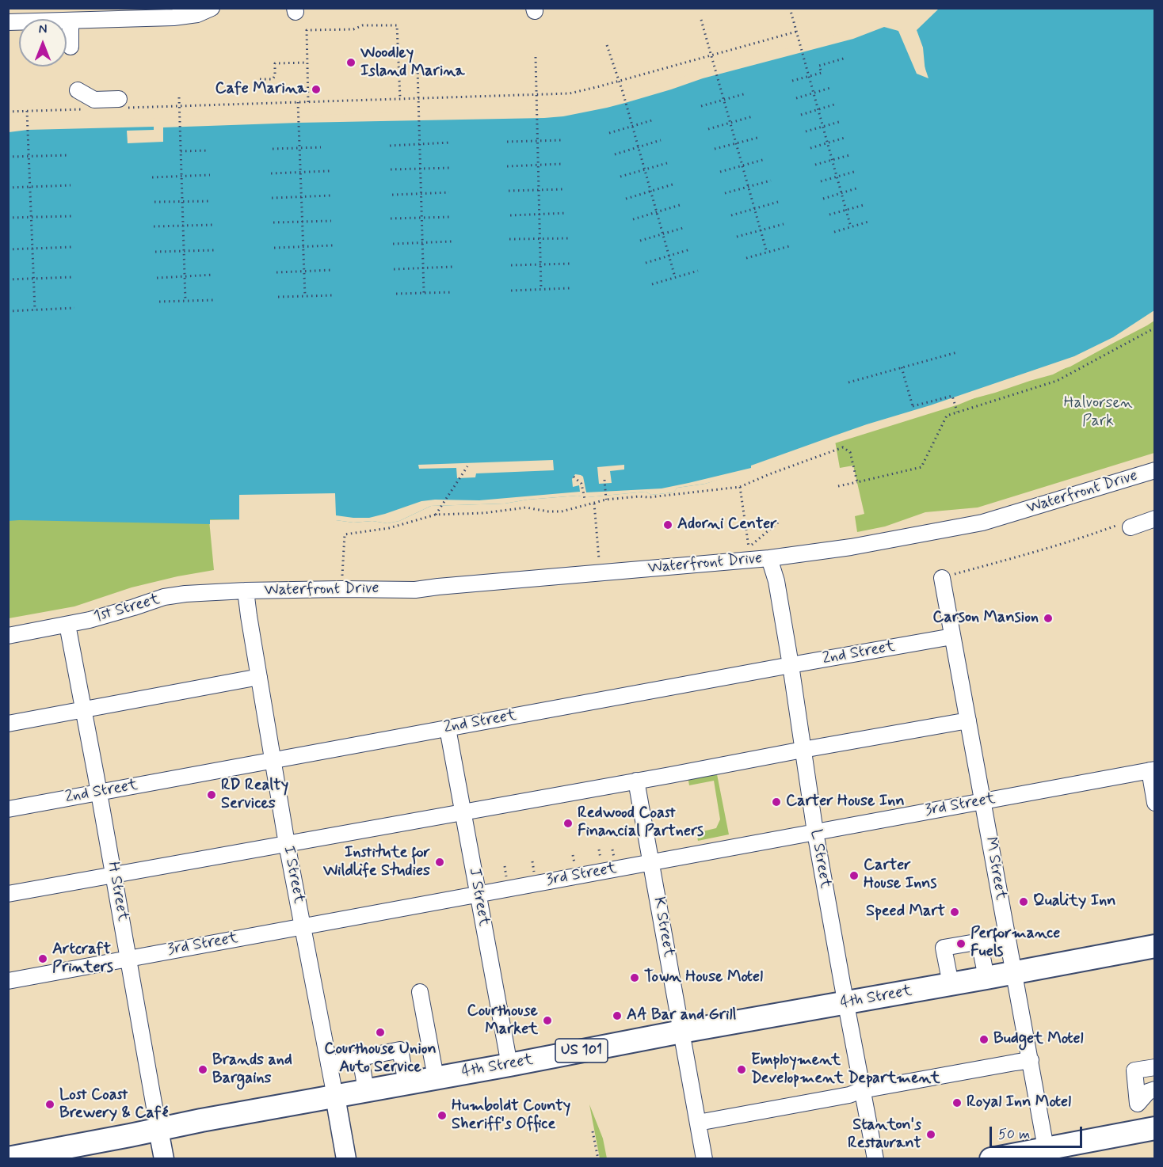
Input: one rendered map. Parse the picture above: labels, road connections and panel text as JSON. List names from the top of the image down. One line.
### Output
{"streets":{"highway":["4th Street","US 101"],"main road":["I Street","H Street"],"street":["Waterfront Drive","1st Street","2nd Street","3rd Street","L Street","M Street","J Street","K Street"]},"crossings":[["Waterfront Drive","1st Street"],["Waterfront Drive","L Street"],["Waterfront Drive","I Street"],["1st Street","I Street"],["1st Street","H Street"],["2nd Street","L Street"],["2nd Street","M Street"],["2nd Street","I Street"],["2nd Street","H Street"],["2nd Street","J Street"],["3rd Street","L Street"],["3rd Street","M Street"],["3rd Street","I Street"],["3rd Street","H Street"],["3rd Street","J Street"],["3rd Street","K Street"],["L Street","4th Street"],["M Street","4th Street"],["I Street","4th Street"],["H Street","4th Street"],["J Street","4th Street"],["K Street","4th Street"]],"parks":["Halvorsen Park"],"places":["Woodley Island Marina","Cafe Marina","Adorni Center","Carson Mansion","RD Realty Services","Carter House Inn","Redwood Coast Financial Partners","Institute for Wildlife Studies","Carter House Inns","Quality Inn","Speed Mart","Performance Fuels","Artcraft Printers","Town House Motel","AA Bar and Grill","Courthouse Market","Courthouse Union Auto Service","Budget Motel","Brands and Bargains","Employment Development Department","Royal Inn Motel","Lost Coast Brewery & Café","Humboldt County Sheriff's Office","Stanton's Restaurant"],"scale_bar":"50 m","north":"top"}
